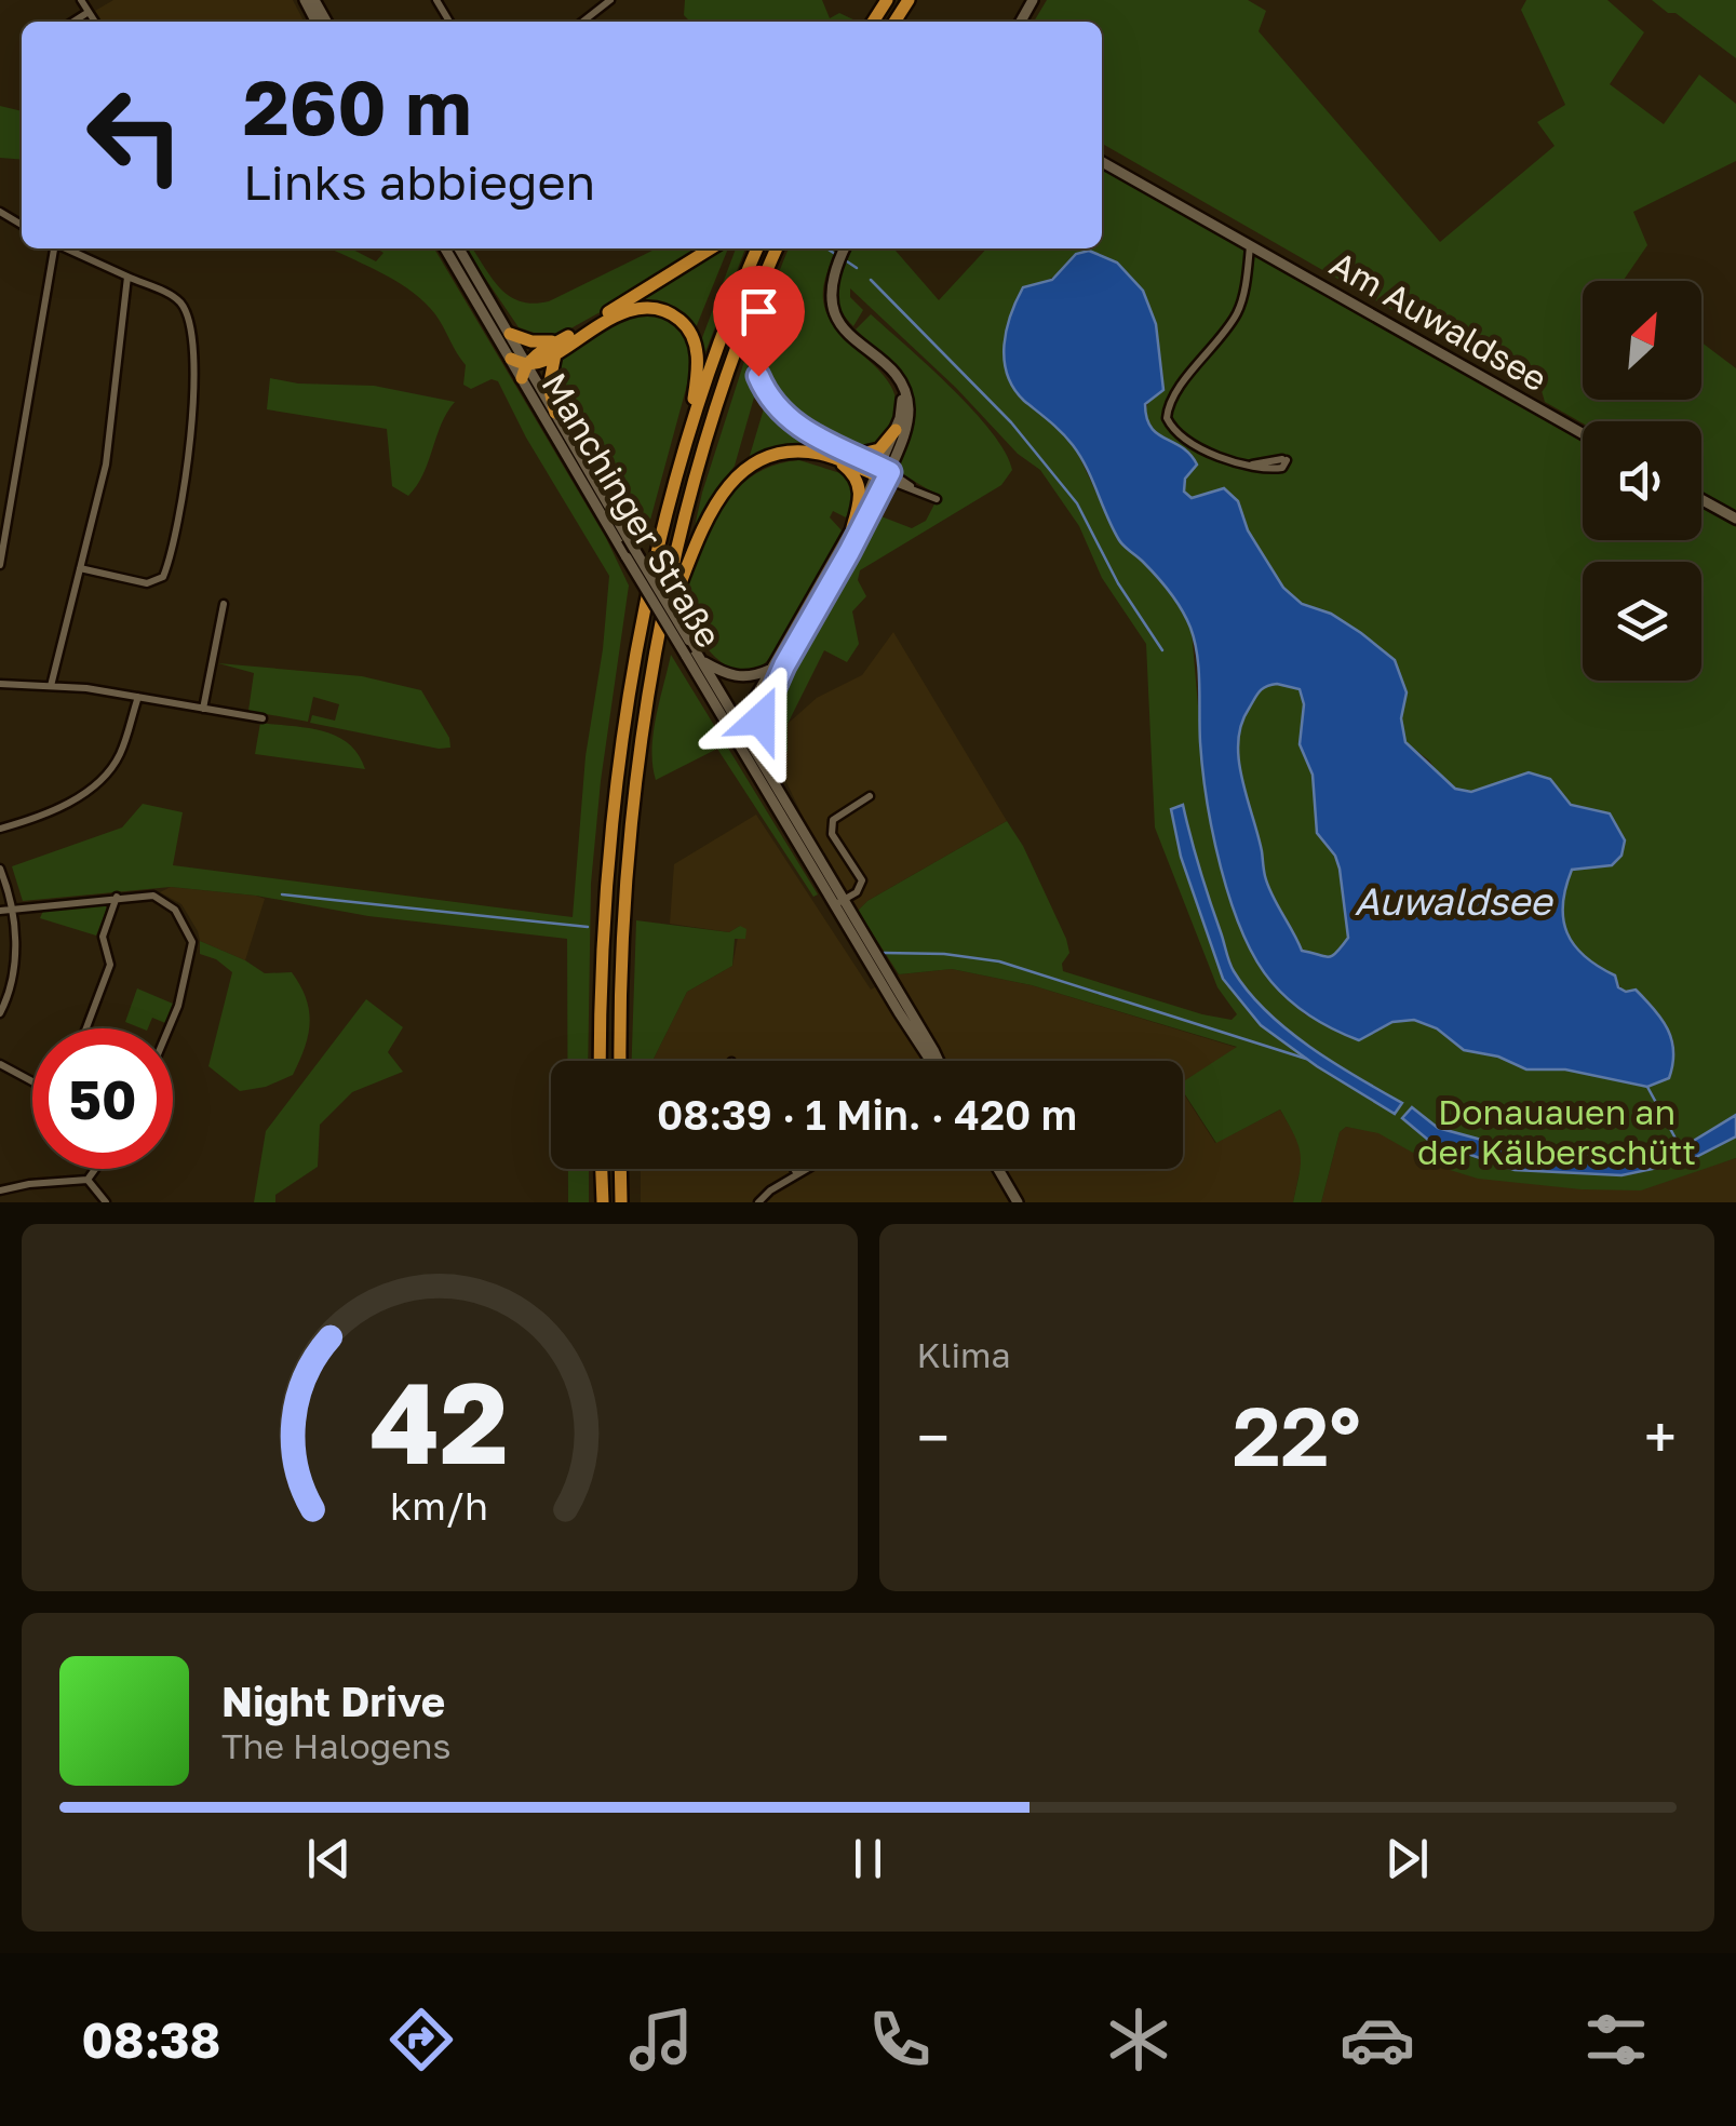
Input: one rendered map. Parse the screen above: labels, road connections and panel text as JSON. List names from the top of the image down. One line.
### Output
{"streets":{"main road":["Am Auwaldsee","Manchinger Straße"]},"water":["Auwaldsee"],"parks":["Donauauen an der Kälberschütt"],"north":"top right","page":{"turn":["260 m","Links abbiegen"],"limit":"50","trip":"08:39 · 1 Min. · 420 m","tile":"Klima","heat":["−","22°","+"],"song":["Night Drive","The Halogens"],"tabs":"08:38","gauge":["42","km/h"]}}
